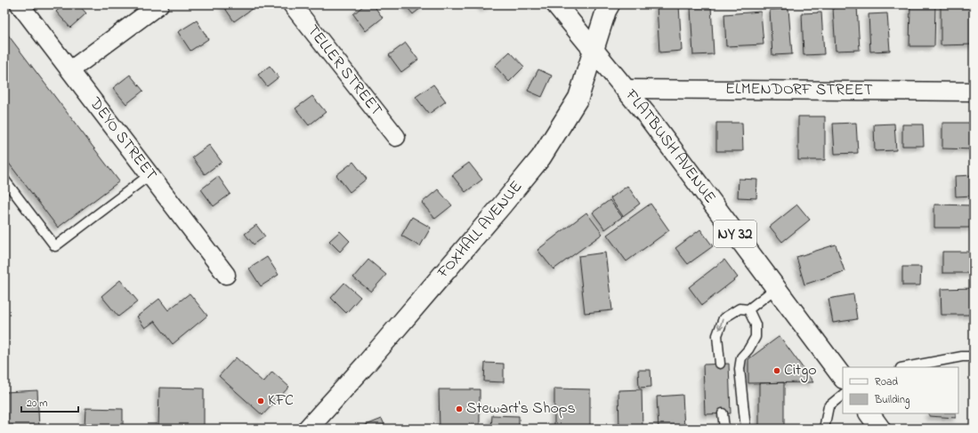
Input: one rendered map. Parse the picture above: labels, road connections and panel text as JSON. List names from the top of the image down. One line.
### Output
{"streets":{"street":["TELLER STREET","ELMENDORF STREET","DEYO STREET","FLATBUSH AVENUE","FOXHALL AVENUE","NY 32"]},"crossings":[["ELMENDORF STREET","FLATBUSH AVENUE"],["FLATBUSH AVENUE","FOXHALL AVENUE"]],"places":["Citgo","KFC","Stewart's Shops"],"legend":["Road","Building"],"scale_bar":"20 m"}
